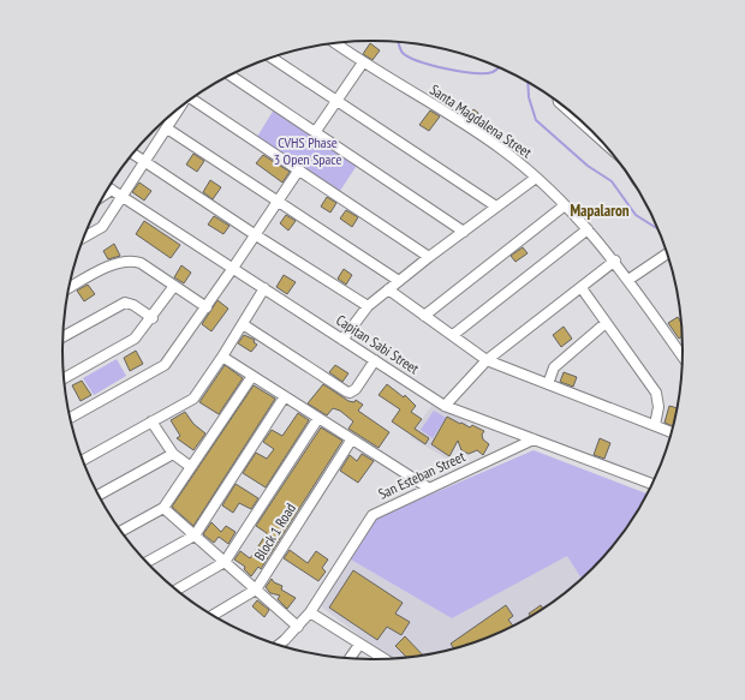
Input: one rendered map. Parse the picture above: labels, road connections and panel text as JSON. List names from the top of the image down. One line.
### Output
{"streets":{"street":["Santa Magdalena Street","Capitan Sabi Street","San Esteban Street","Block 1 Road"]},"crossings":[["Capitan Sabi Street","San Esteban Street"]],"districts":["Mapalaron"],"parks":["CVHS Phase 3 Open Space"]}
